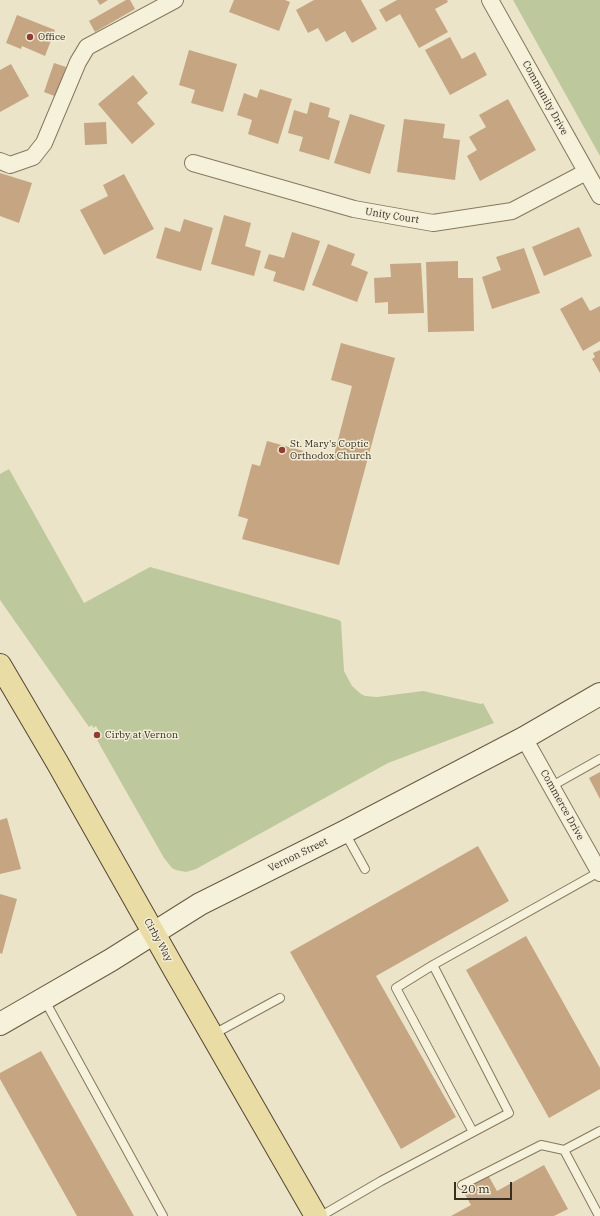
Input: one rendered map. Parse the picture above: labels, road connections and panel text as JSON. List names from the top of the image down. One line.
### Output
{"streets":{"main road":["Cirby Way"],"street":["Community Drive","Unity Court","Commerce Drive","Vernon Street"]},"crossings":[["Community Drive","Unity Court"],["Commerce Drive","Vernon Street"],["Vernon Street","Cirby Way"]],"places":["Office","St. Mary's Coptic Orthodox Church","Cirby at Vernon"],"scale_bar":"20 m"}
